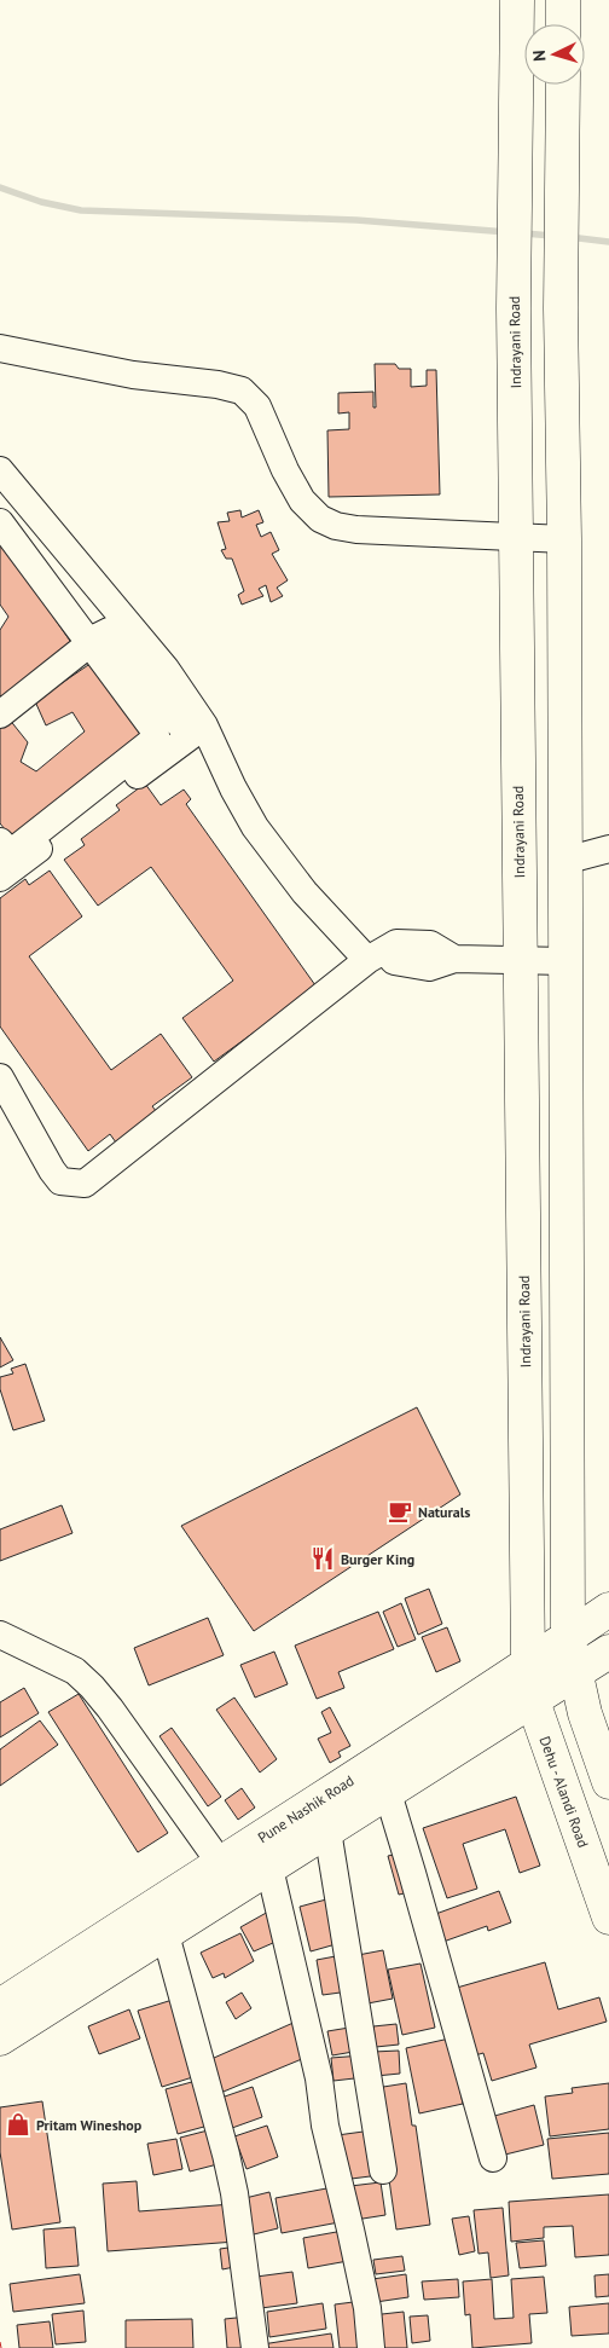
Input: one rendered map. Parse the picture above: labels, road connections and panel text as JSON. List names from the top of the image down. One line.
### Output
{"streets":{"main road":["Indrayani Road","Dehu - Alandi Road","Pune Nashik Road"]},"crossings":[["Indrayani Road","Dehu - Alandi Road"],["Indrayani Road","Pune Nashik Road"],["Dehu - Alandi Road","Pune Nashik Road"]],"places":{"cafe":["Naturals"],"restaurant":["Burger King"],"shop":["Pritam Wineshop"]},"north":"left"}
